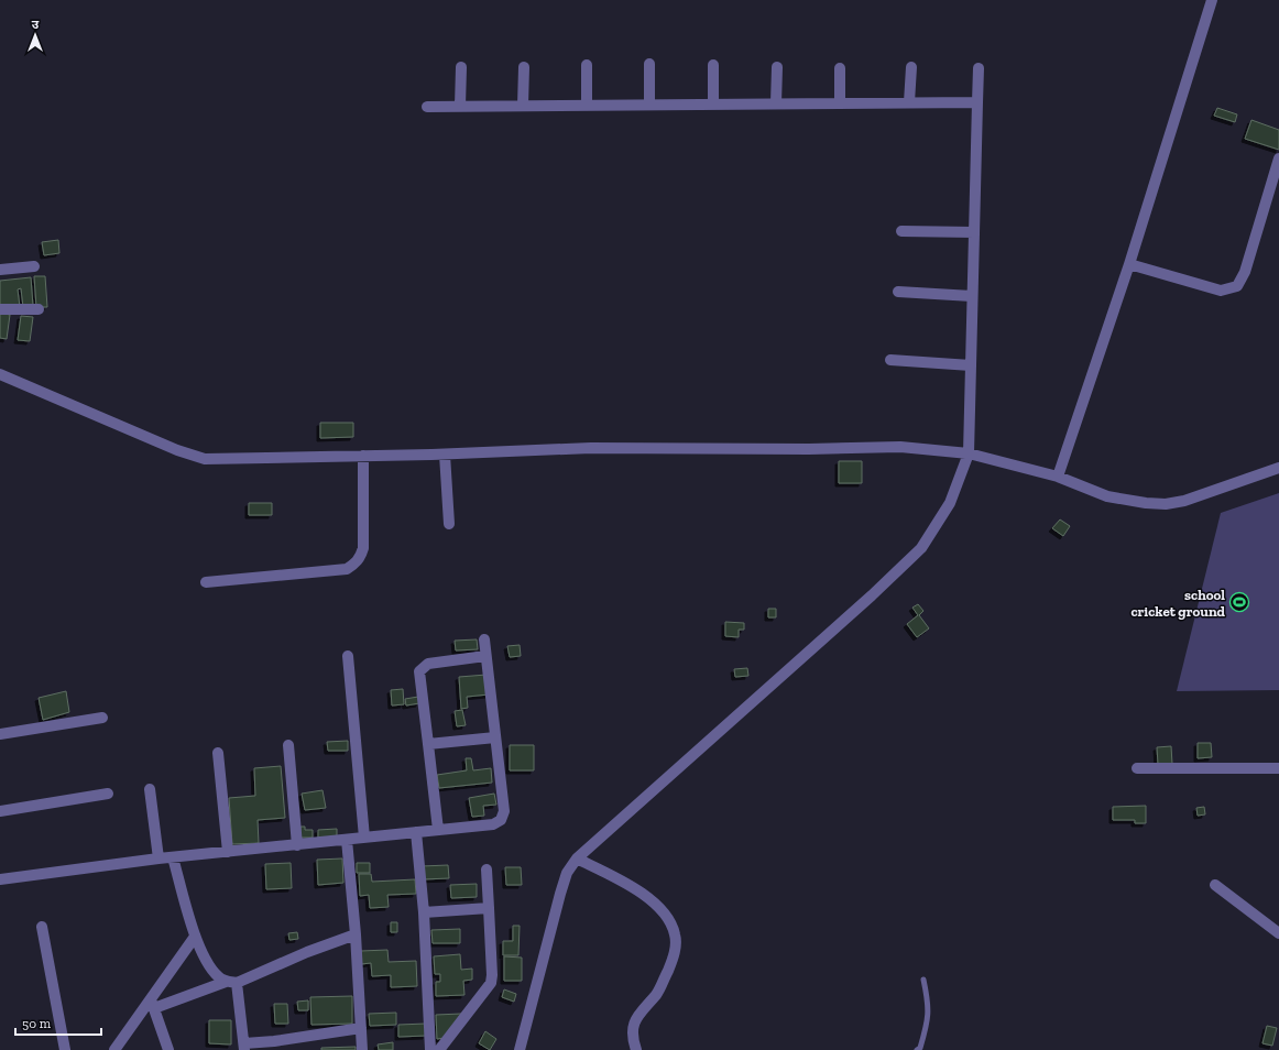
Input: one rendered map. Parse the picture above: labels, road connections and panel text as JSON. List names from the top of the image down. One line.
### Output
{"places":{"sports":["school cricket ground"]},"scale_bar":"50 m","north":"top"}
